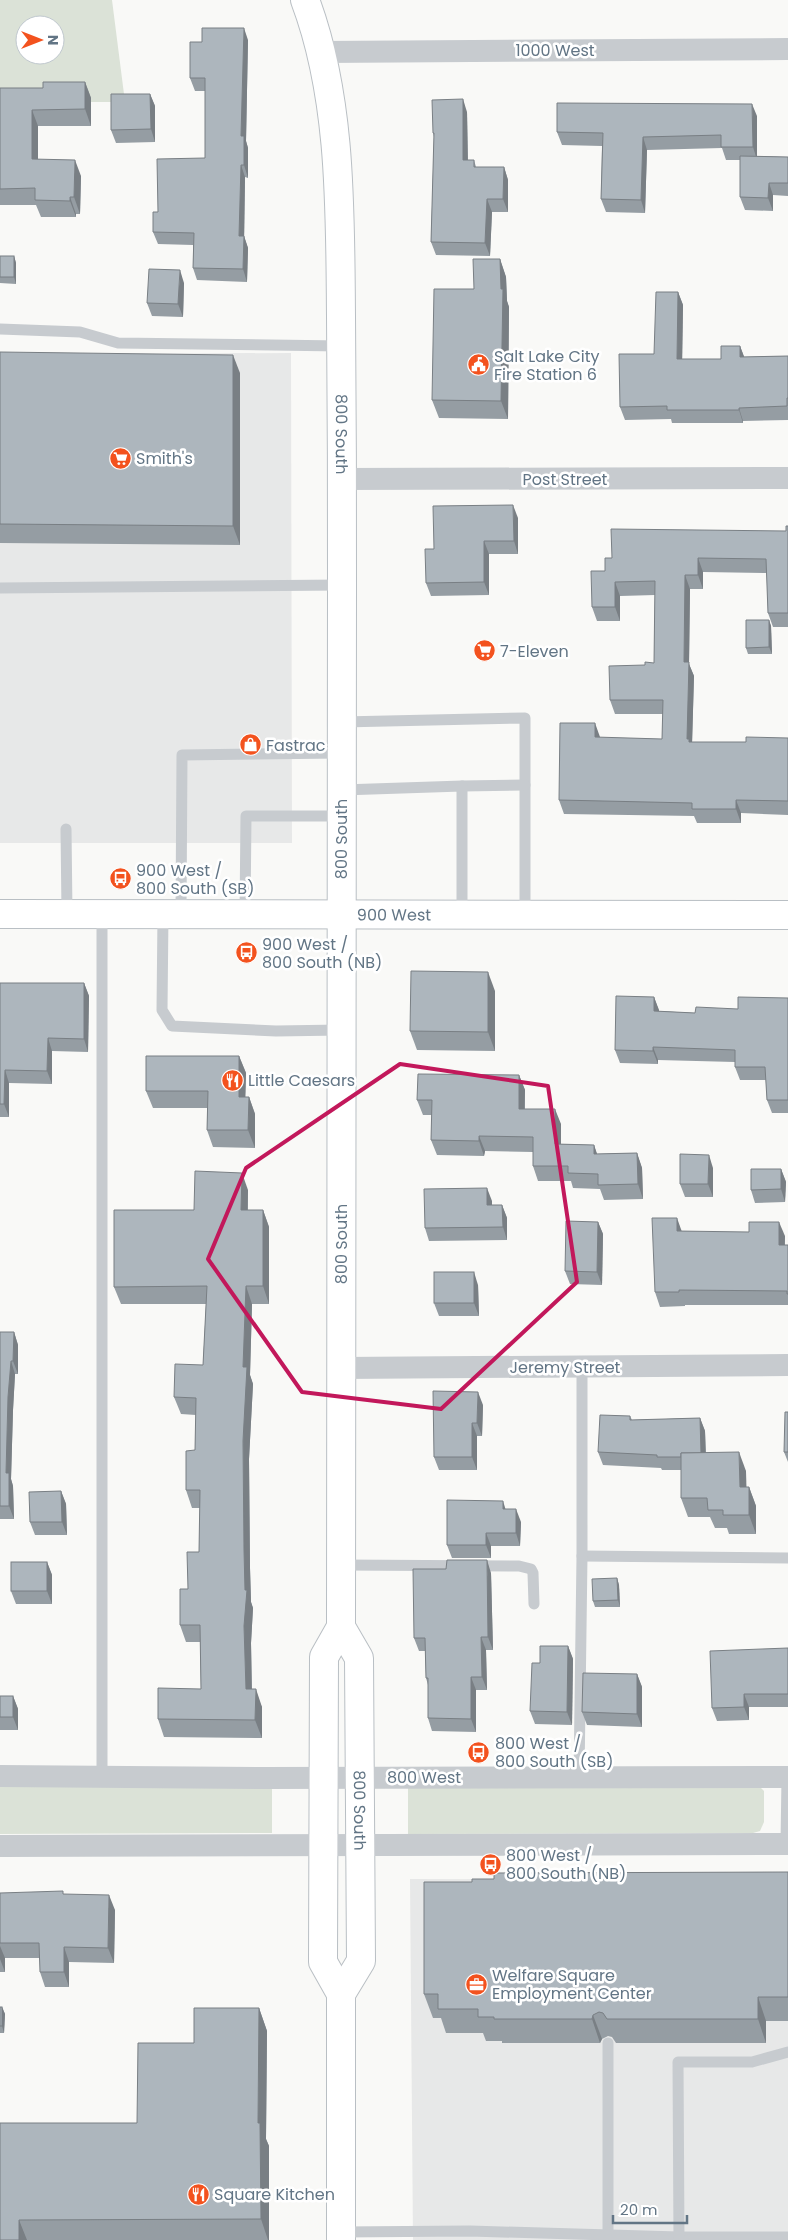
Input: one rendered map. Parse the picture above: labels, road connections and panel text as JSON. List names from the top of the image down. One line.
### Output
{"streets":{"street":["1000 West","800 South","Post Street","900 West","Jeremy Street","800 West"]},"crossings":[["1000 West","800 South"],["800 South","Post Street"],["800 South","900 West"],["800 South","Jeremy Street"],["800 South","800 West"]],"places":{"public building":["Salt Lake City Fire Station 6"],"supermarket":["Smith's","7-Eleven"],"shop":["Fastrac"],"bus stop":["900 West / 800 South (SB)","900 West / 800 South (NB)","800 West / 800 South (SB)","800 West / 800 South (NB)"],"restaurant":["Little Caesars","Square Kitchen"],"office":["Welfare Square Employment Center"]},"scale_bar":"20 m","north":"right"}
